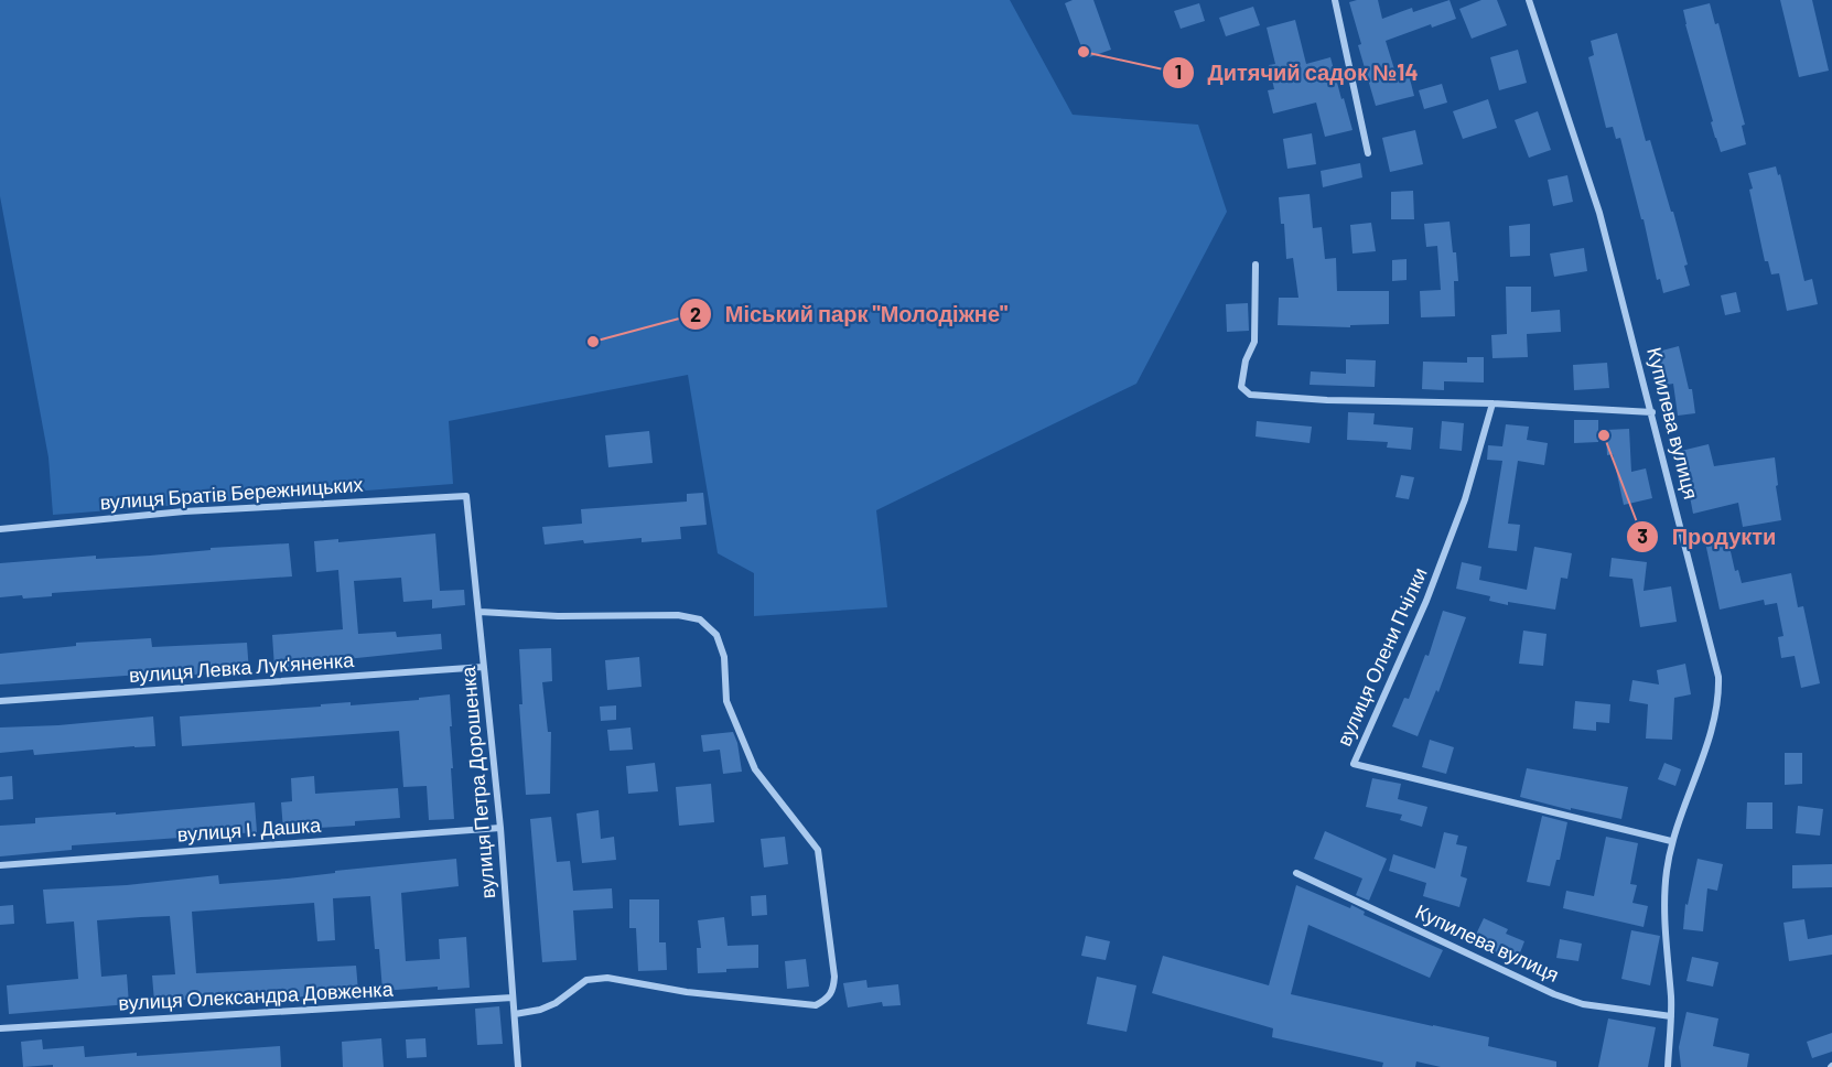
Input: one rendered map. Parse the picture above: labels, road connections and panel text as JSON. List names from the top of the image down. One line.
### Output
{"streets":{"street":["Купилева вулиця","вулиця Братів Бережницьких","вулиця Олени Пчілки","вулиця Левка Лук'яненка","вулиця Петра Дорошенка","вулиця І. Дашка","вулиця Олександра Довженка"]},"crossings":[["Купилева вулиця","вулиця Олени Пчілки"],["вулиця Братів Бережницьких","вулиця Петра Дорошенка"],["вулиця Левка Лук'яненка","вулиця Петра Дорошенка"],["вулиця Петра Дорошенка","вулиця І. Дашка"],["вулиця Петра Дорошенка","вулиця Олександра Довженка"]],"places":["Дитячий садок №14","Міський парк \"Молодіжне\"","Продукти"]}
